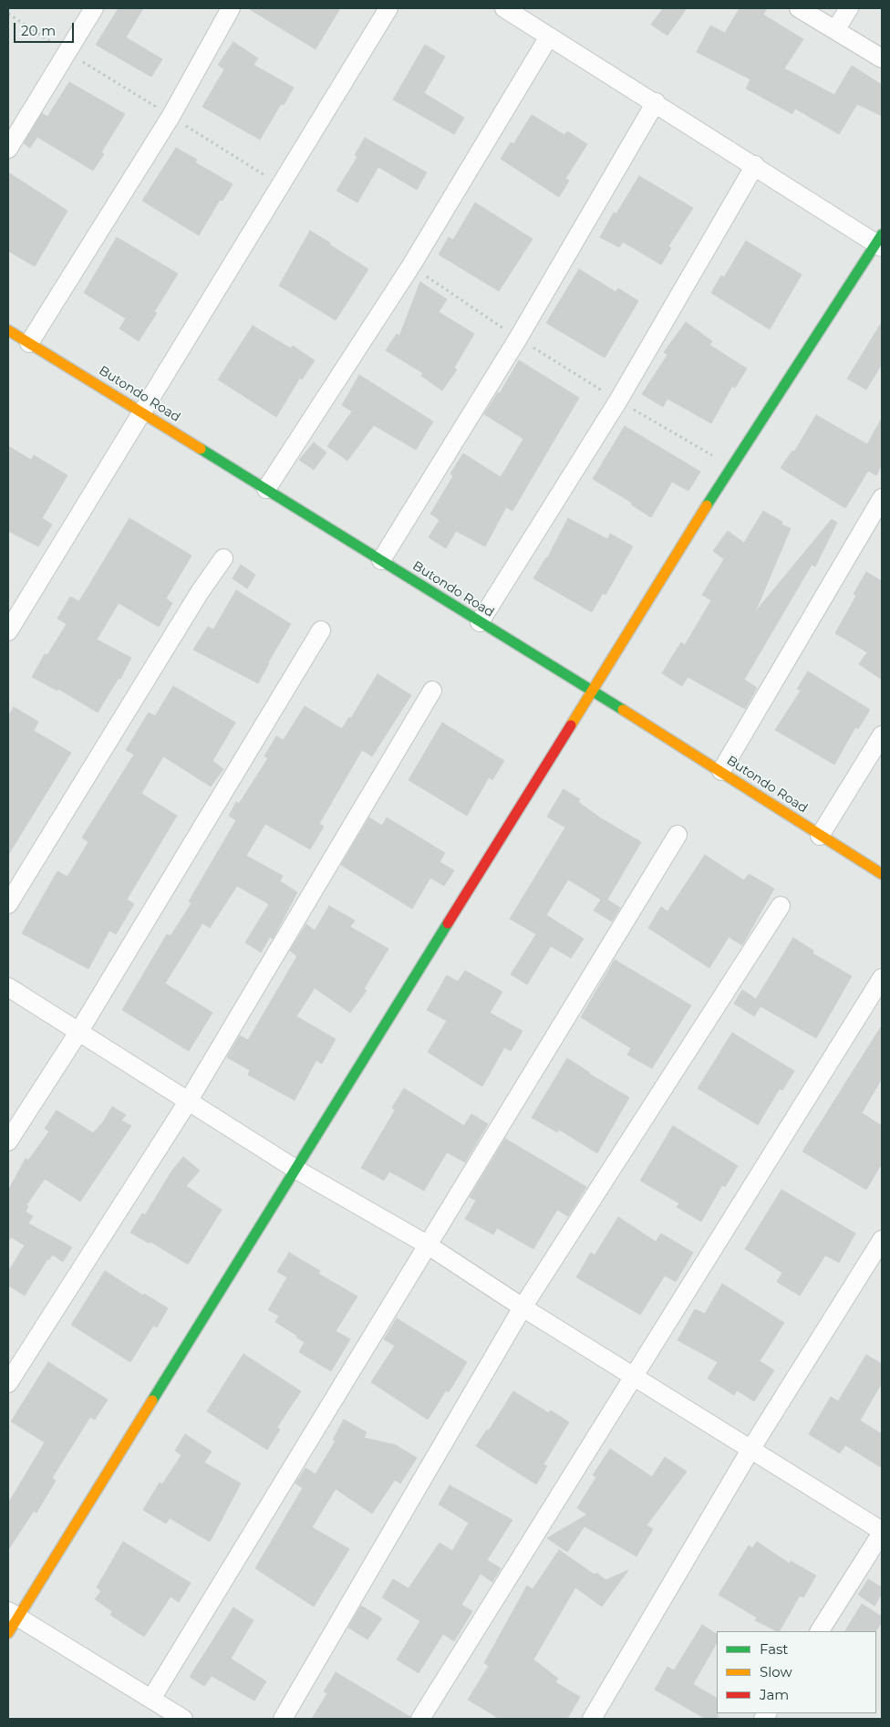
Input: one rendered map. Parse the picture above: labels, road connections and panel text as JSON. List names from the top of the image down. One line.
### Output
{"streets":{"street":["Butondo Road"]},"legend":["Fast","Slow","Jam"],"scale_bar":"20 m"}
